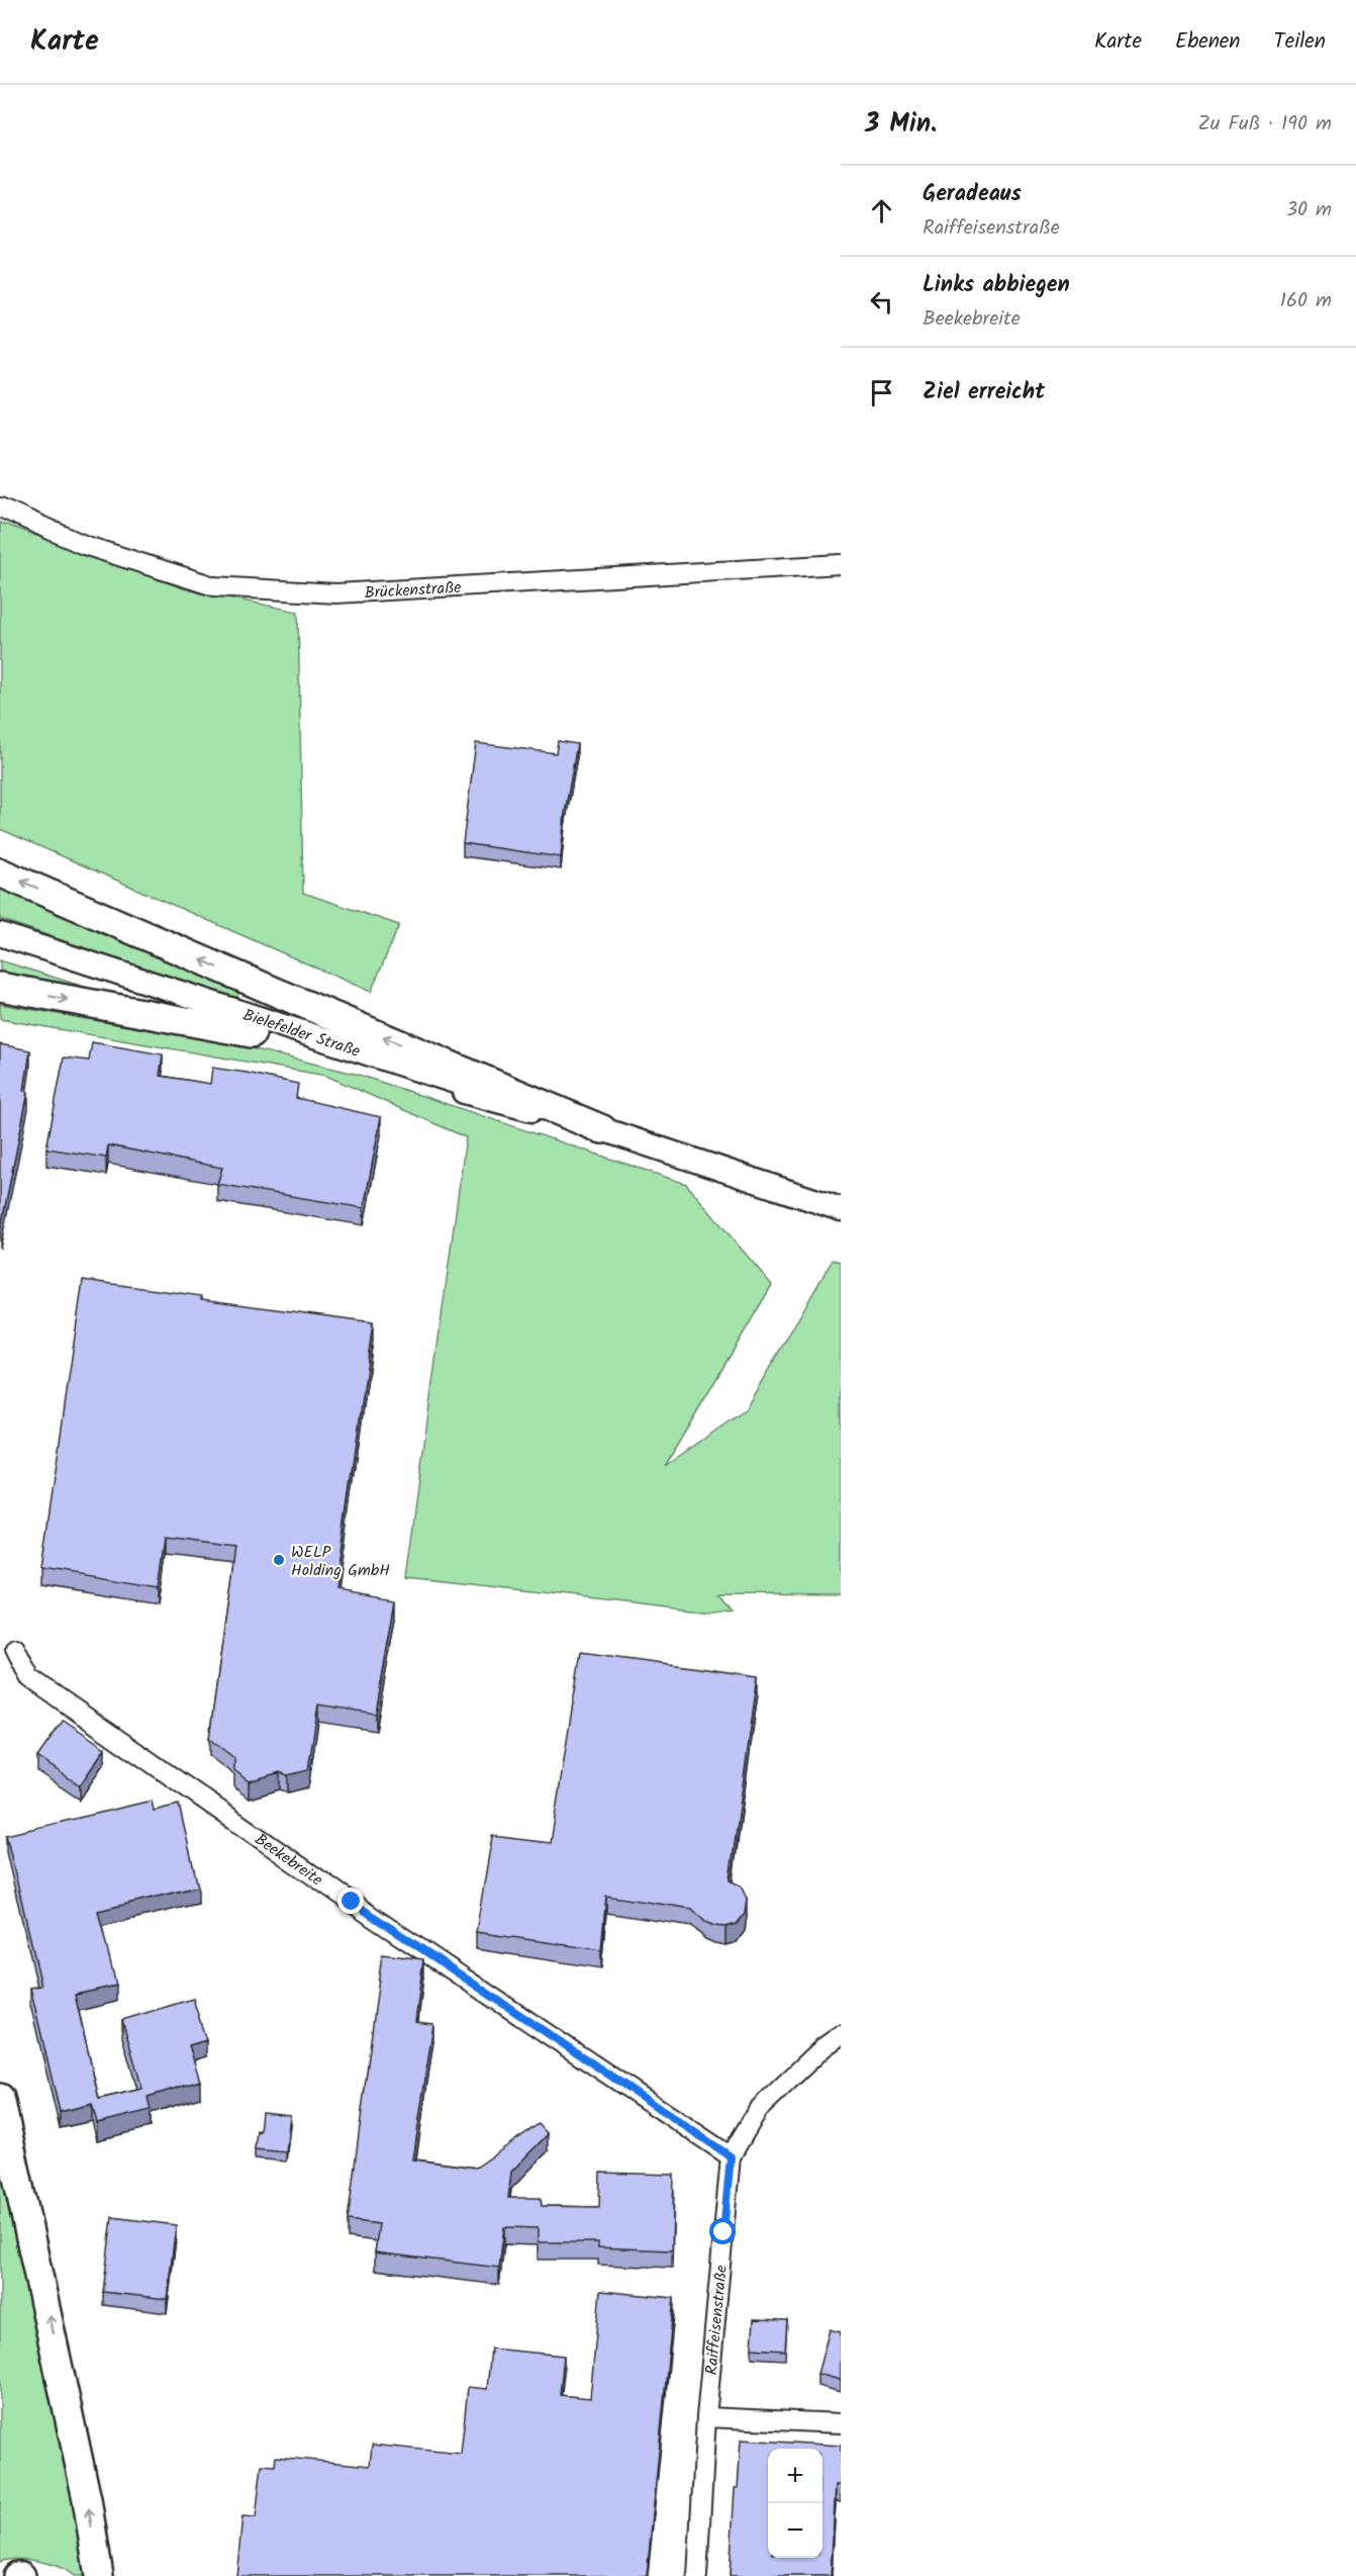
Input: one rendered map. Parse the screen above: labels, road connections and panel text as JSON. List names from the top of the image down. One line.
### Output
{"streets":{"main road":["Bielefelder Straße"],"street":["Brückenstraße","Beekebreite","Raiffeisenstraße"]},"crossings":[["Beekebreite","Raiffeisenstraße"]],"places":["WELP Holding GmbH"],"page":{"header":"Karte","nav":["Karte","Ebenen","Teilen"],"heading":["3 Min.","Zu Fuß · 190 m"],"list":[["Geradeaus","Raiffeisenstraße","30 m"],["Links abbiegen","Beekebreite","160 m"],"Ziel erreicht"],"map_buttons":["+","−"]}}
